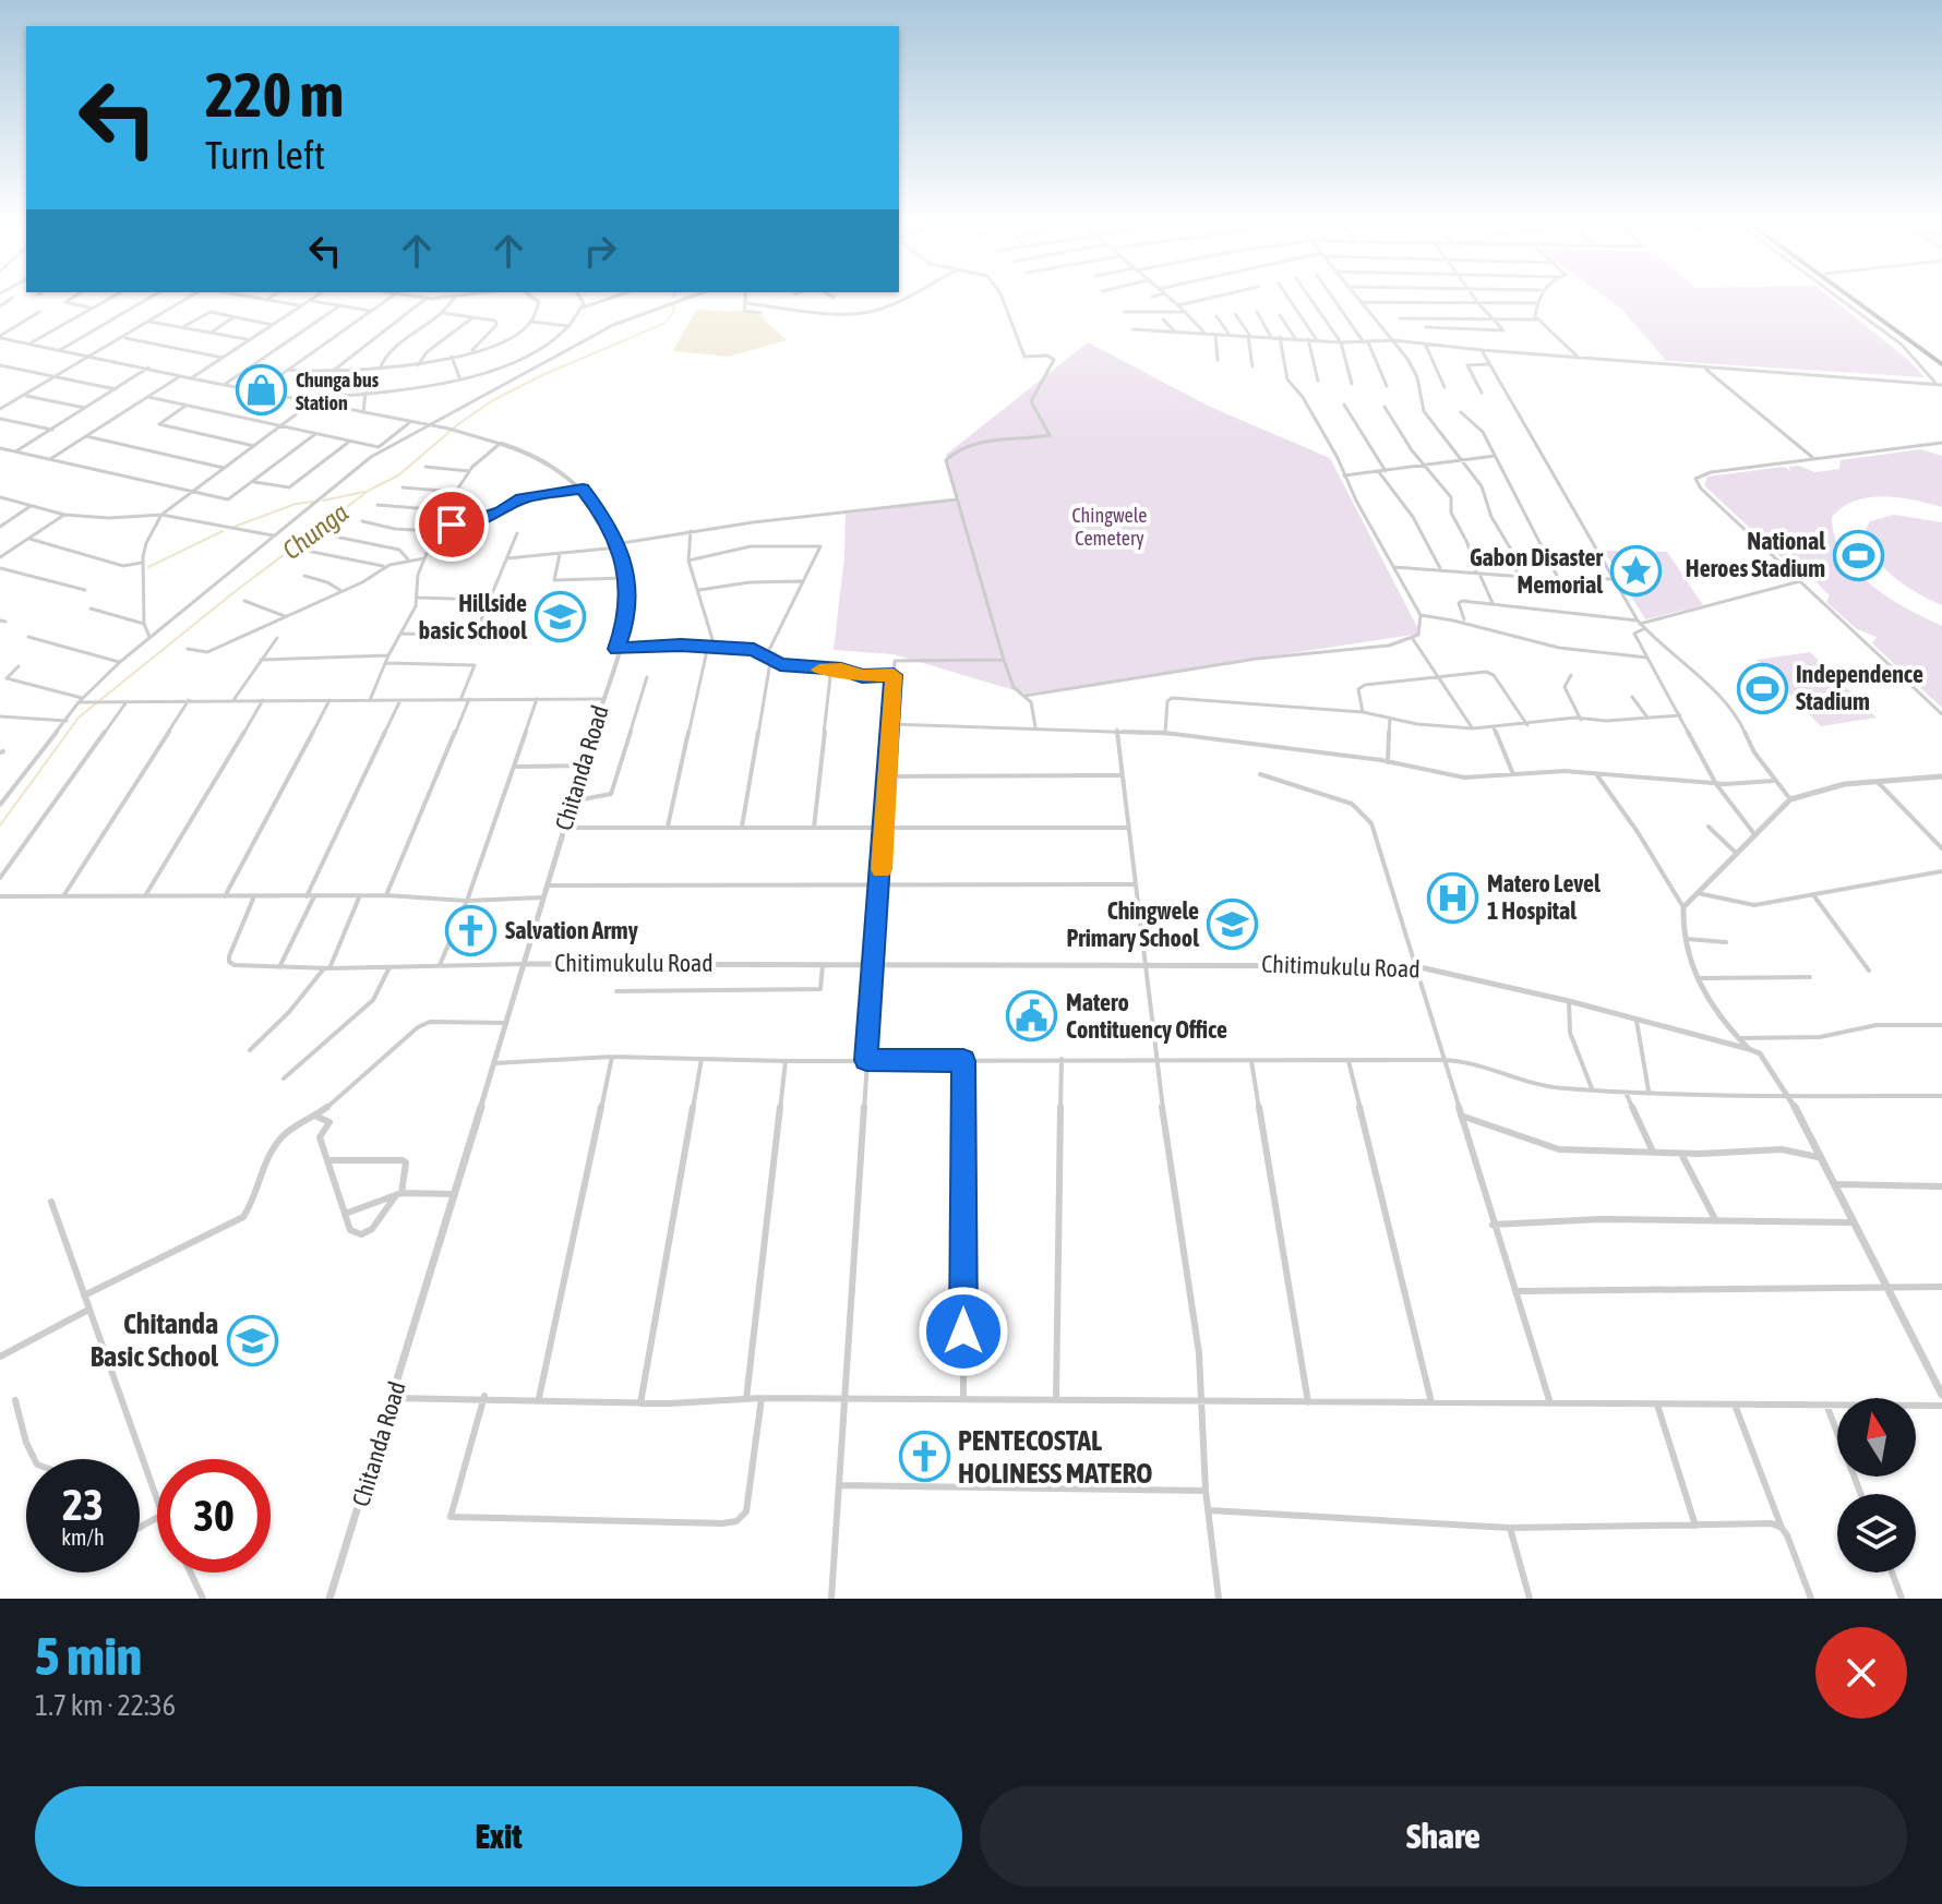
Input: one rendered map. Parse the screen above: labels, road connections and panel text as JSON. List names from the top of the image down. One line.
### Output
{"streets":{"street":["Chitanda Road","Chitimukulu Road"]},"crossings":[["Chitanda Road","Chitimukulu Road"]],"water":["Chunga"],"parks":["Chingwele Cemetery"],"places":{"shop":["Chunga bus Station"],"sports":["National Heroes Stadium","Independence Stadium"],"place":["Gabon Disaster Memorial"],"school or university":["Hillside basic School","Chingwele Primary School","Chitanda Basic School"],"hospital":["Matero Level 1 Hospital"],"church":["Salvation Army","PENTECOSTAL HOLINESS MATERO"],"public building":["Matero Contituency Office"]},"north":"top","page":{"turn":["220 m","Turn left"],"speed":"23 km/h","limit":"30","heading":["5 min","1.7 km · 22:36"],"buttons":["Exit","Share"]}}
